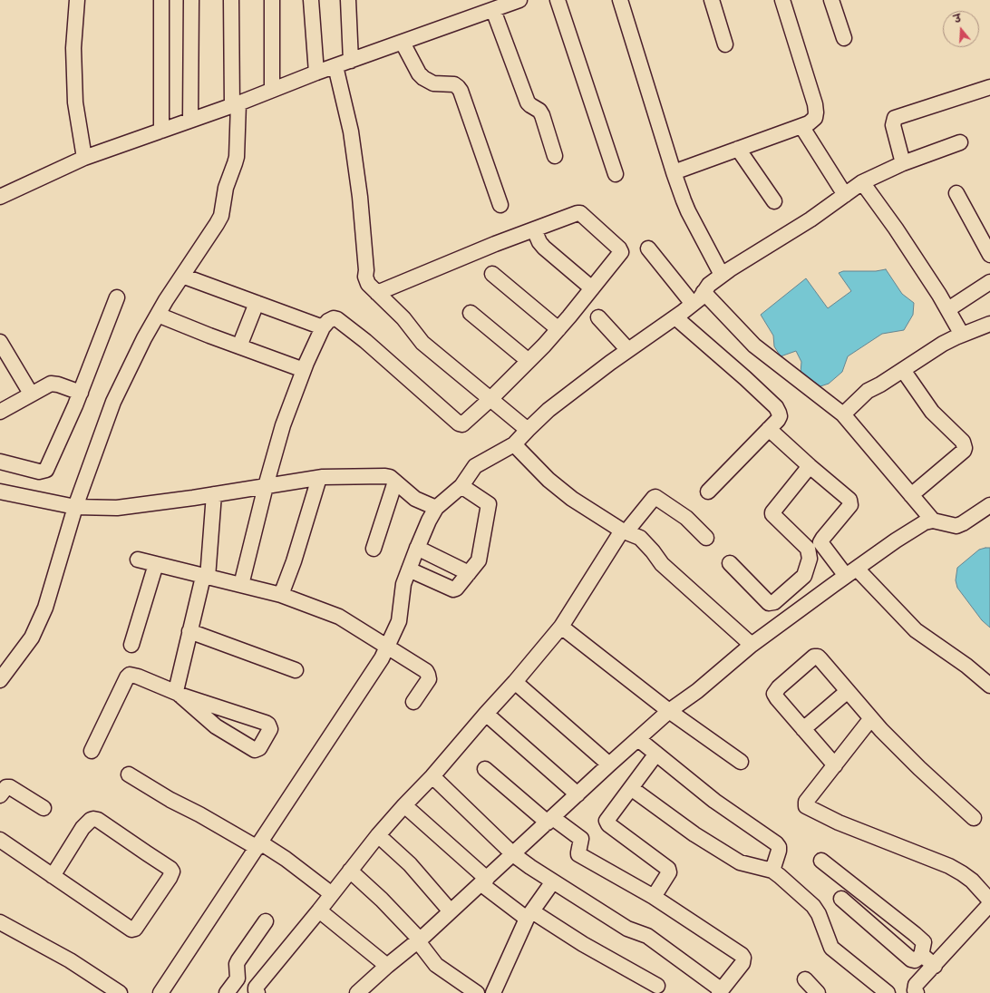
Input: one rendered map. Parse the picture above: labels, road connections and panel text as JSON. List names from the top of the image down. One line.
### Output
{"north":"top"}
